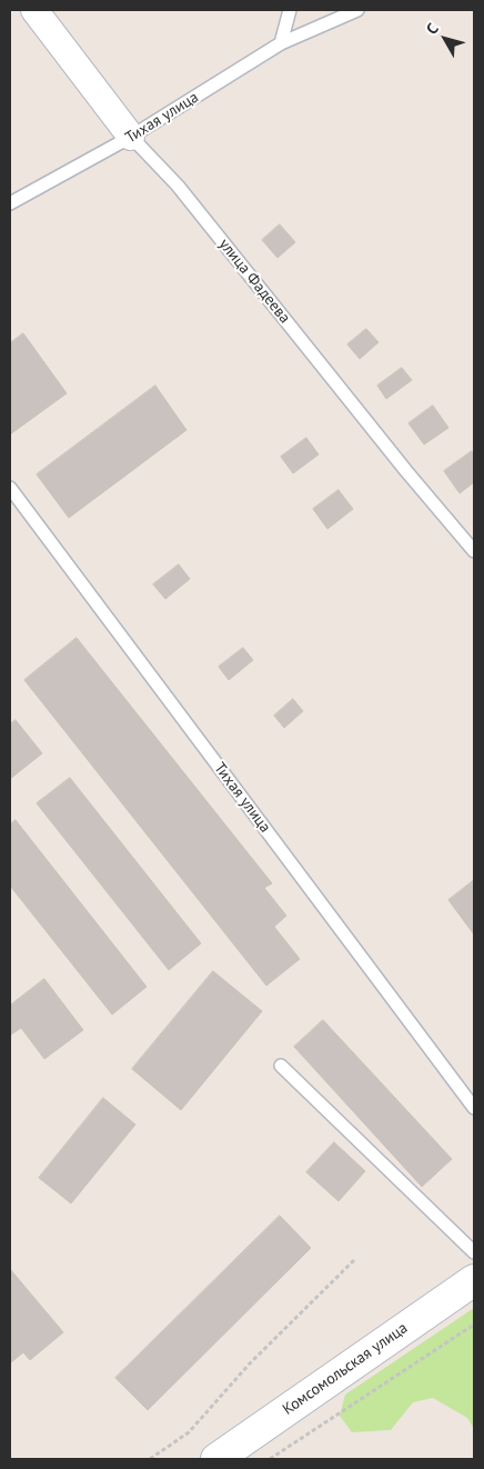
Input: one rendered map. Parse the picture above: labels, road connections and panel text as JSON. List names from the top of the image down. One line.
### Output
{"streets":{"main road":["Комсомольская улица"],"street":["улица Фадеева"],"lane":["Тихая улица"]},"crossings":[["Тихая улица","улица Фадеева"]],"north":"top left"}
